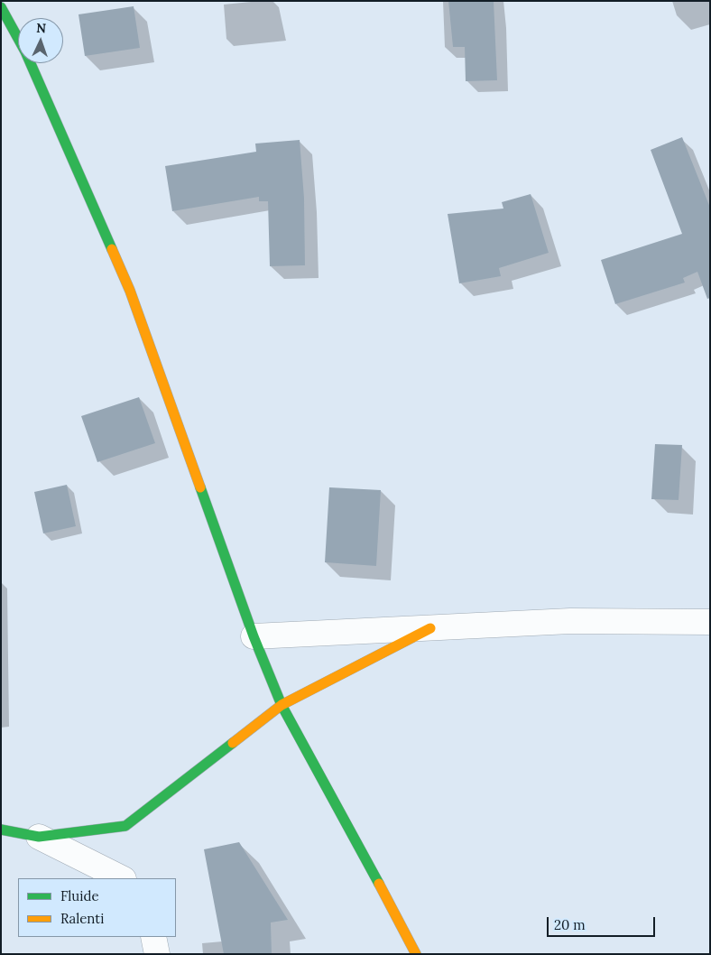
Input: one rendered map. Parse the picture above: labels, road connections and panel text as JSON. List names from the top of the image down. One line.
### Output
{"legend":["Fluide","Ralenti"],"scale_bar":"20 m","north":"top"}
